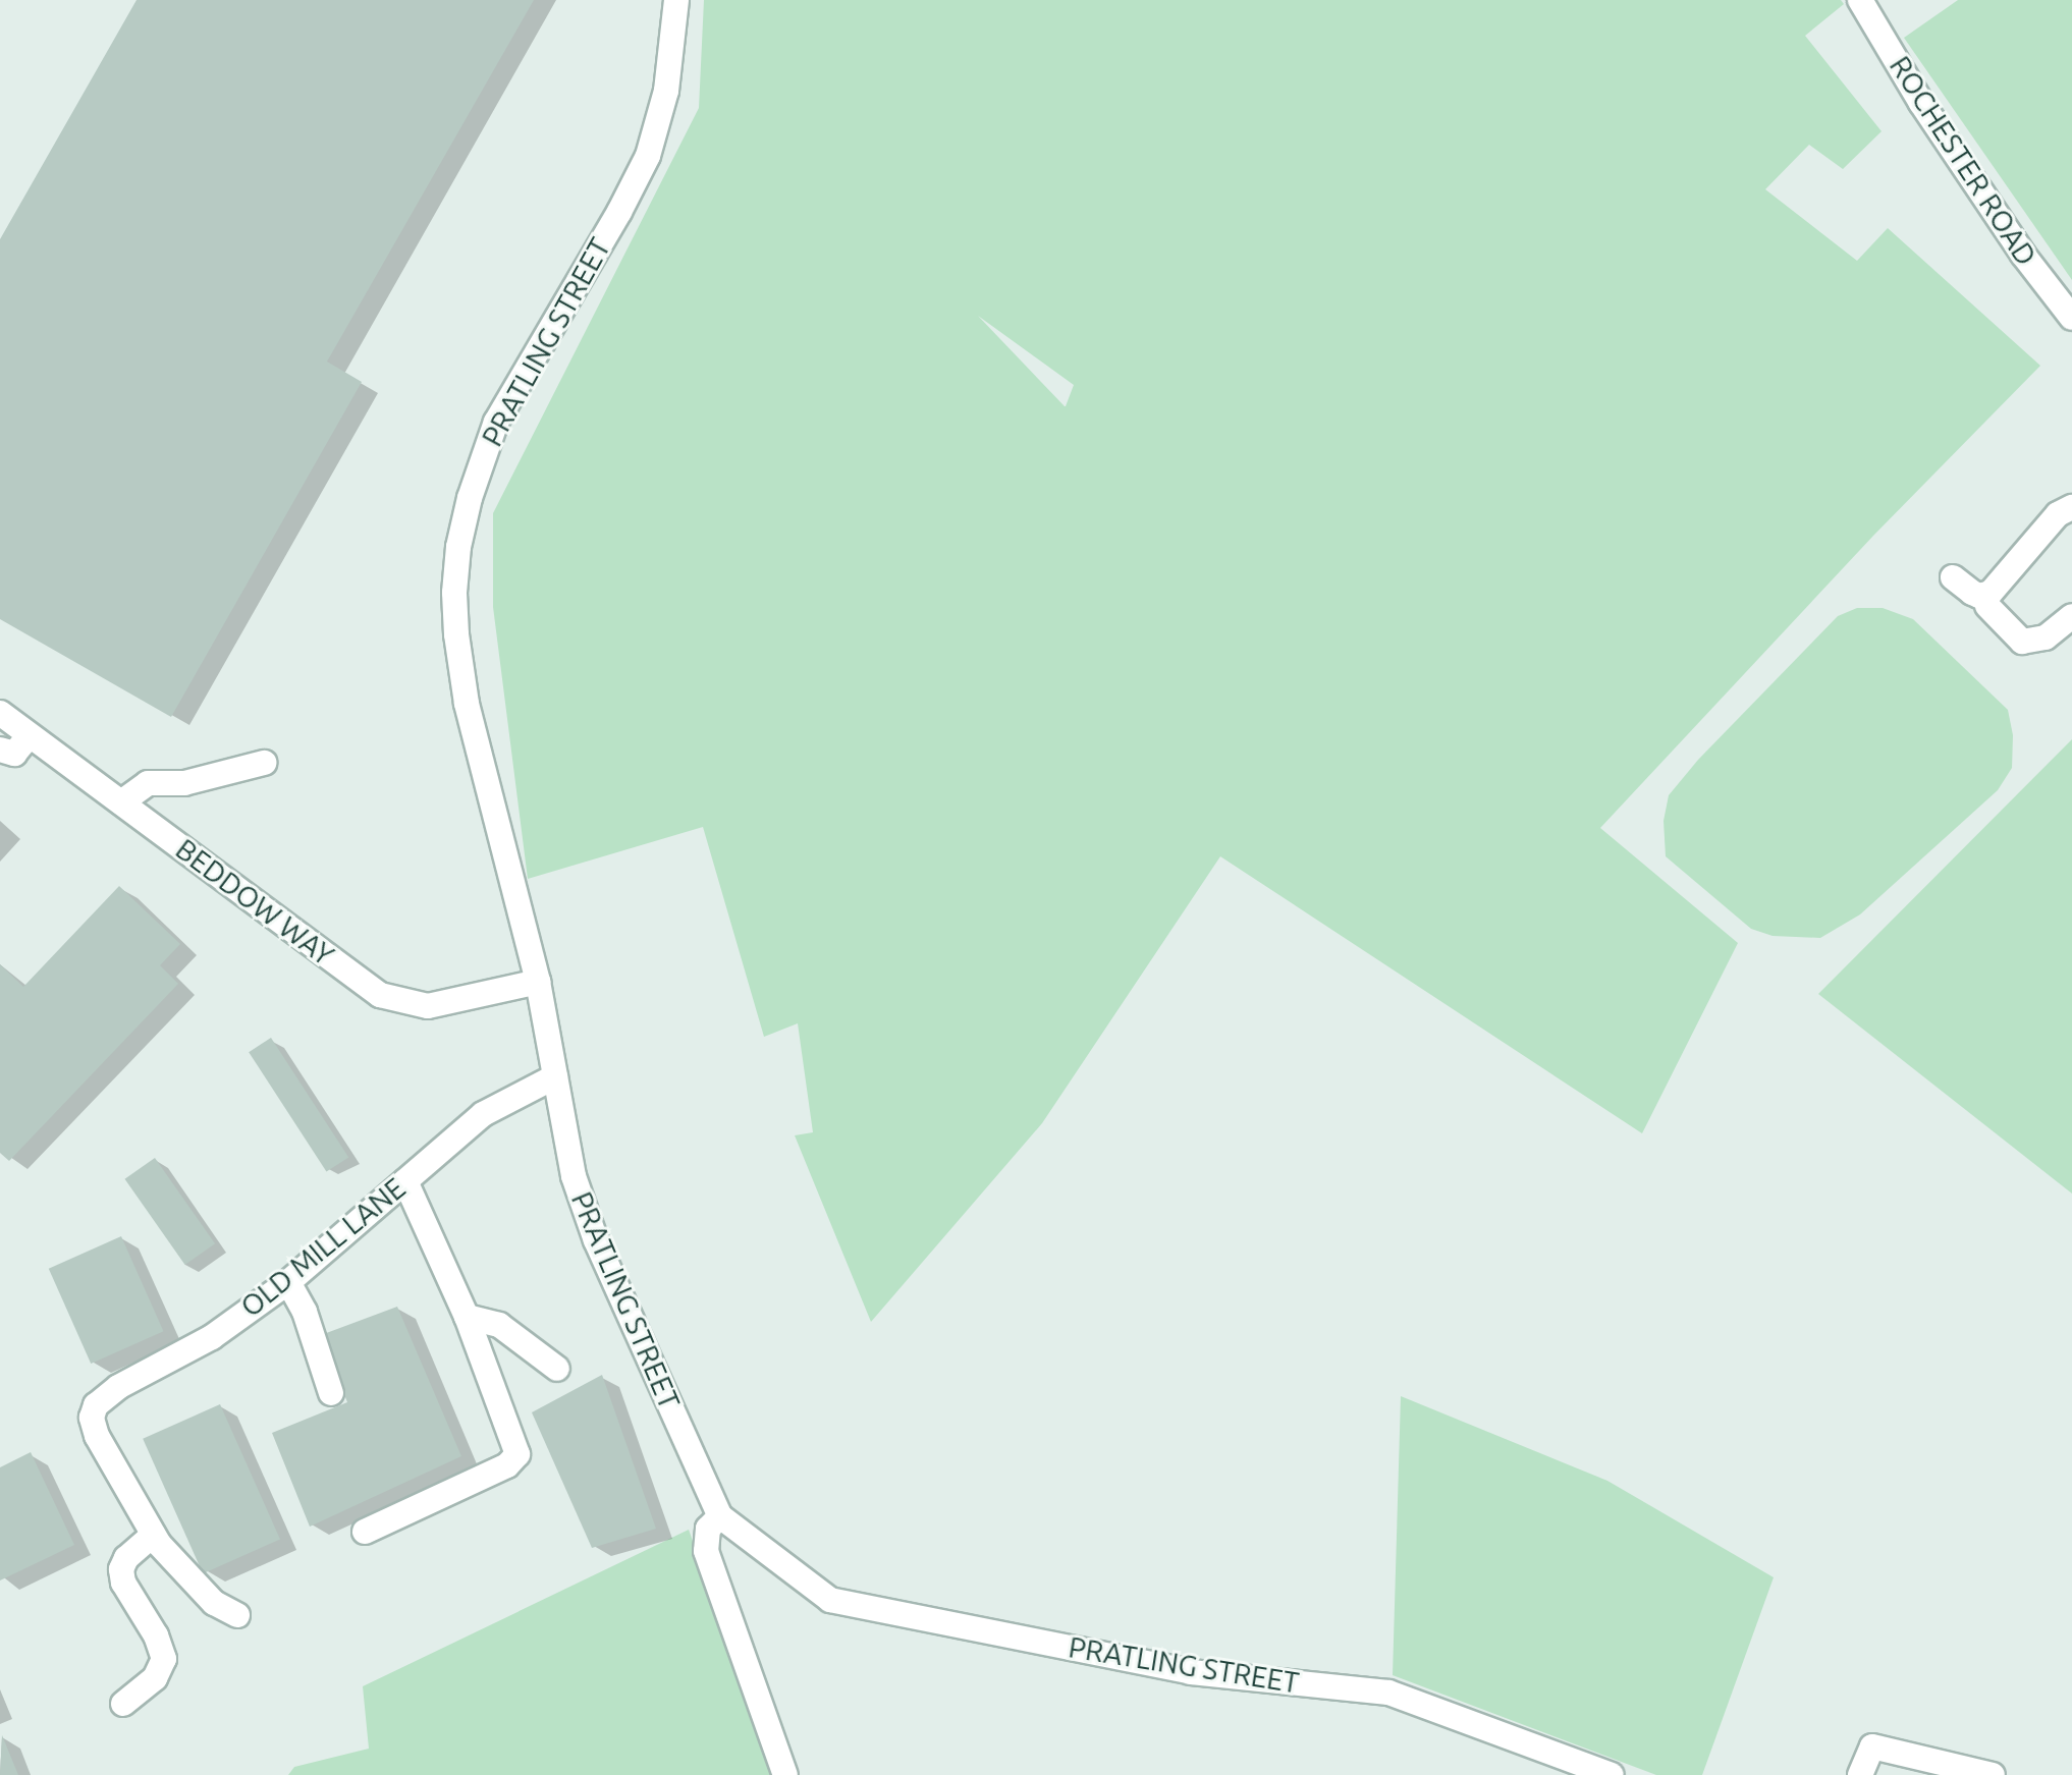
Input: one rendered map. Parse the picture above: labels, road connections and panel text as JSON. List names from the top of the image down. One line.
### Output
{"streets":{"street":["ROCHESTER ROAD","PRATLING STREET","BEDDOW WAY","OLD MILL LANE"]},"crossings":[["PRATLING STREET","BEDDOW WAY"],["PRATLING STREET","OLD MILL LANE"]]}
